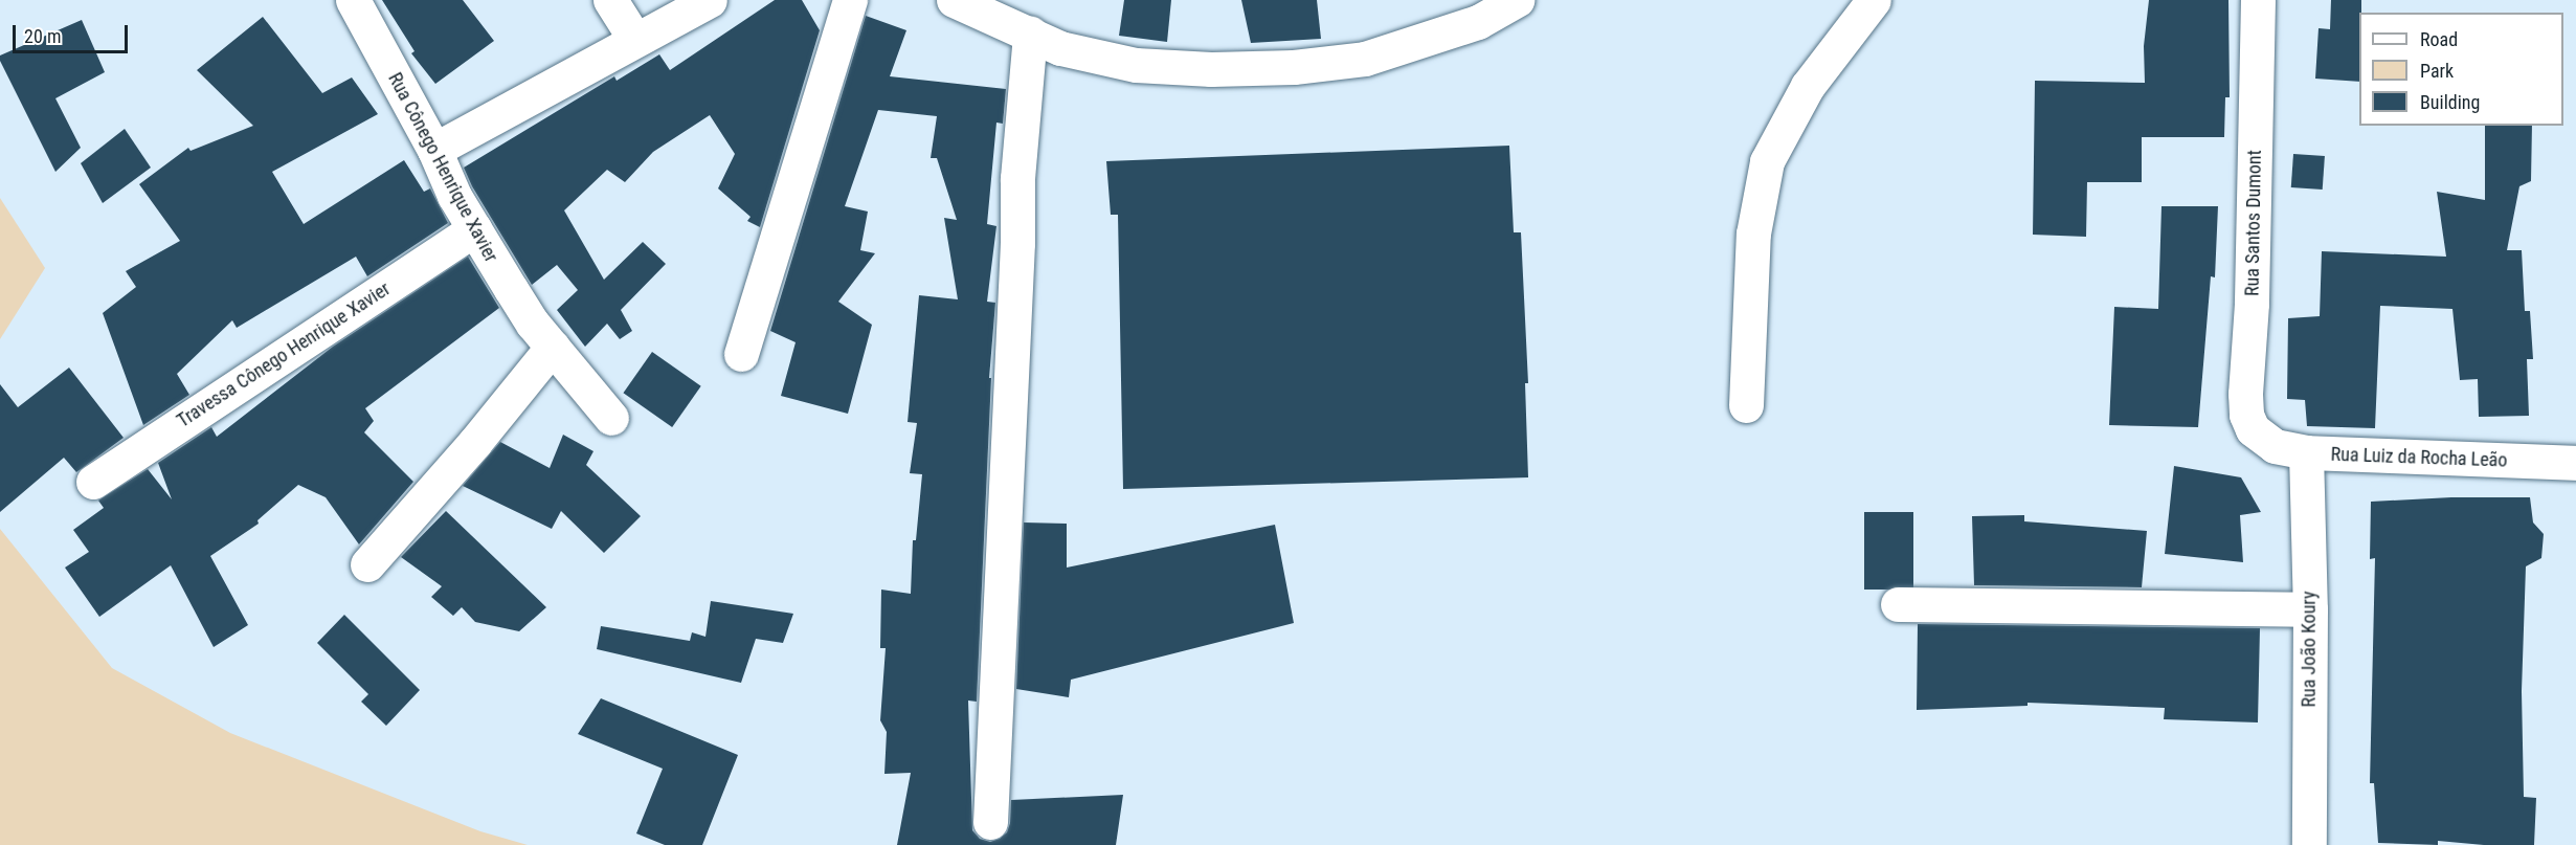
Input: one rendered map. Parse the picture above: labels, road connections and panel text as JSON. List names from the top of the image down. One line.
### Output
{"streets":{"street":["Rua Cônego Henrique Xavier","Rua Santos Dumont","Travessa Cônego Henrique Xavier","Rua Luiz da Rocha Leão","Rua João Koury"]},"crossings":[["Rua Cônego Henrique Xavier","Travessa Cônego Henrique Xavier"],["Rua Santos Dumont","Rua Luiz da Rocha Leão"],["Rua Luiz da Rocha Leão","Rua João Koury"]],"legend":["Road","Park","Building"],"scale_bar":"20 m"}
